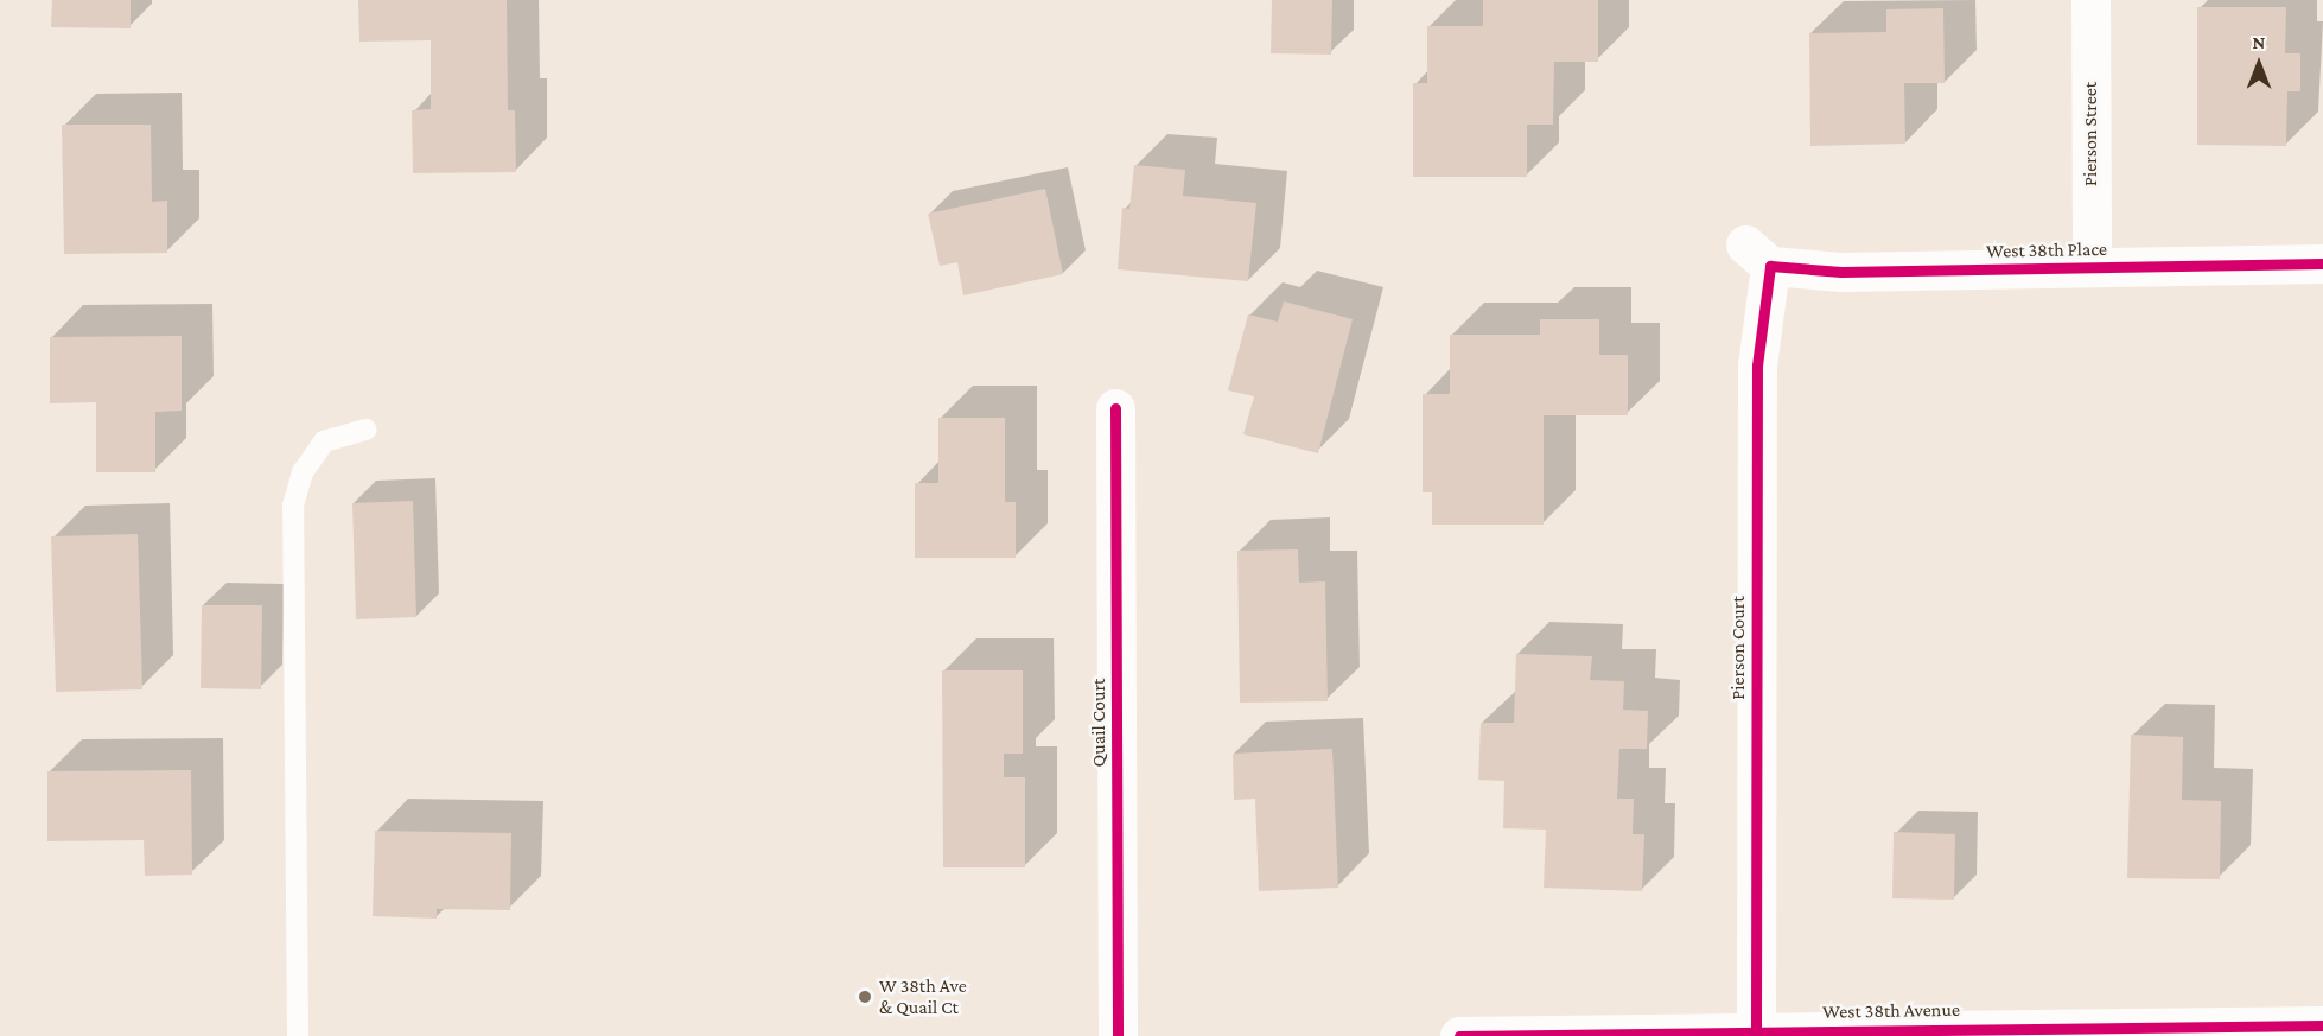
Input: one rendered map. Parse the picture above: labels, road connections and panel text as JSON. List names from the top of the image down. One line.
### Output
{"streets":{"street":["Pierson Street","West 38th Place","Pierson Court","Quail Court","West 38th Avenue"]},"crossings":[["Pierson Street","West 38th Place"],["West 38th Place","Pierson Court"],["Pierson Court","West 38th Avenue"]],"places":["W 38th Ave & Quail Ct"],"north":"top"}
